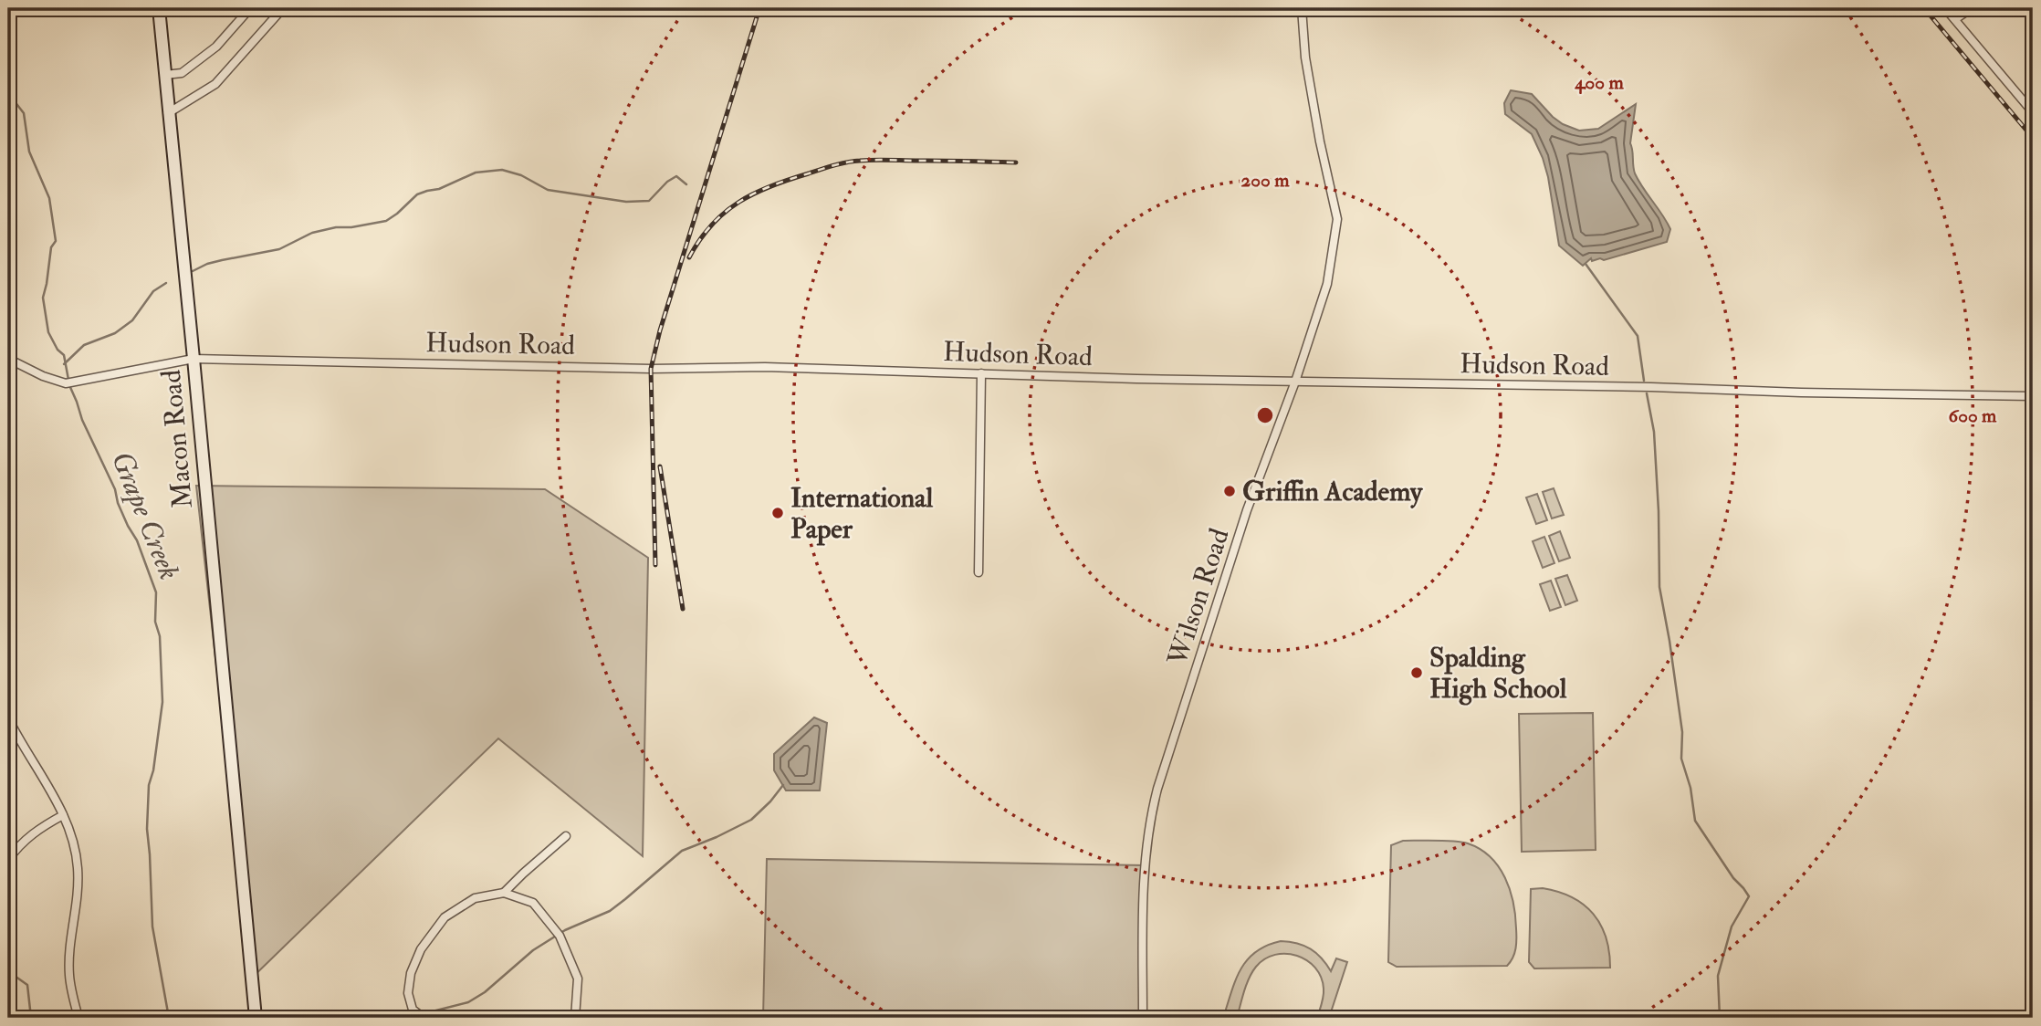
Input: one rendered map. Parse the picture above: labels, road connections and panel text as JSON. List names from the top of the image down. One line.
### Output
{"streets":{"main road":["Macon Road"],"street":["Hudson Road","Wilson Road"]},"crossings":[["Hudson Road","Macon Road"],["Hudson Road","Wilson Road"]],"water":["Grape Creek"],"places":["Griffin Academy","International Paper","Spalding High School"],"rings":["400 m","200 m","600 m"]}
